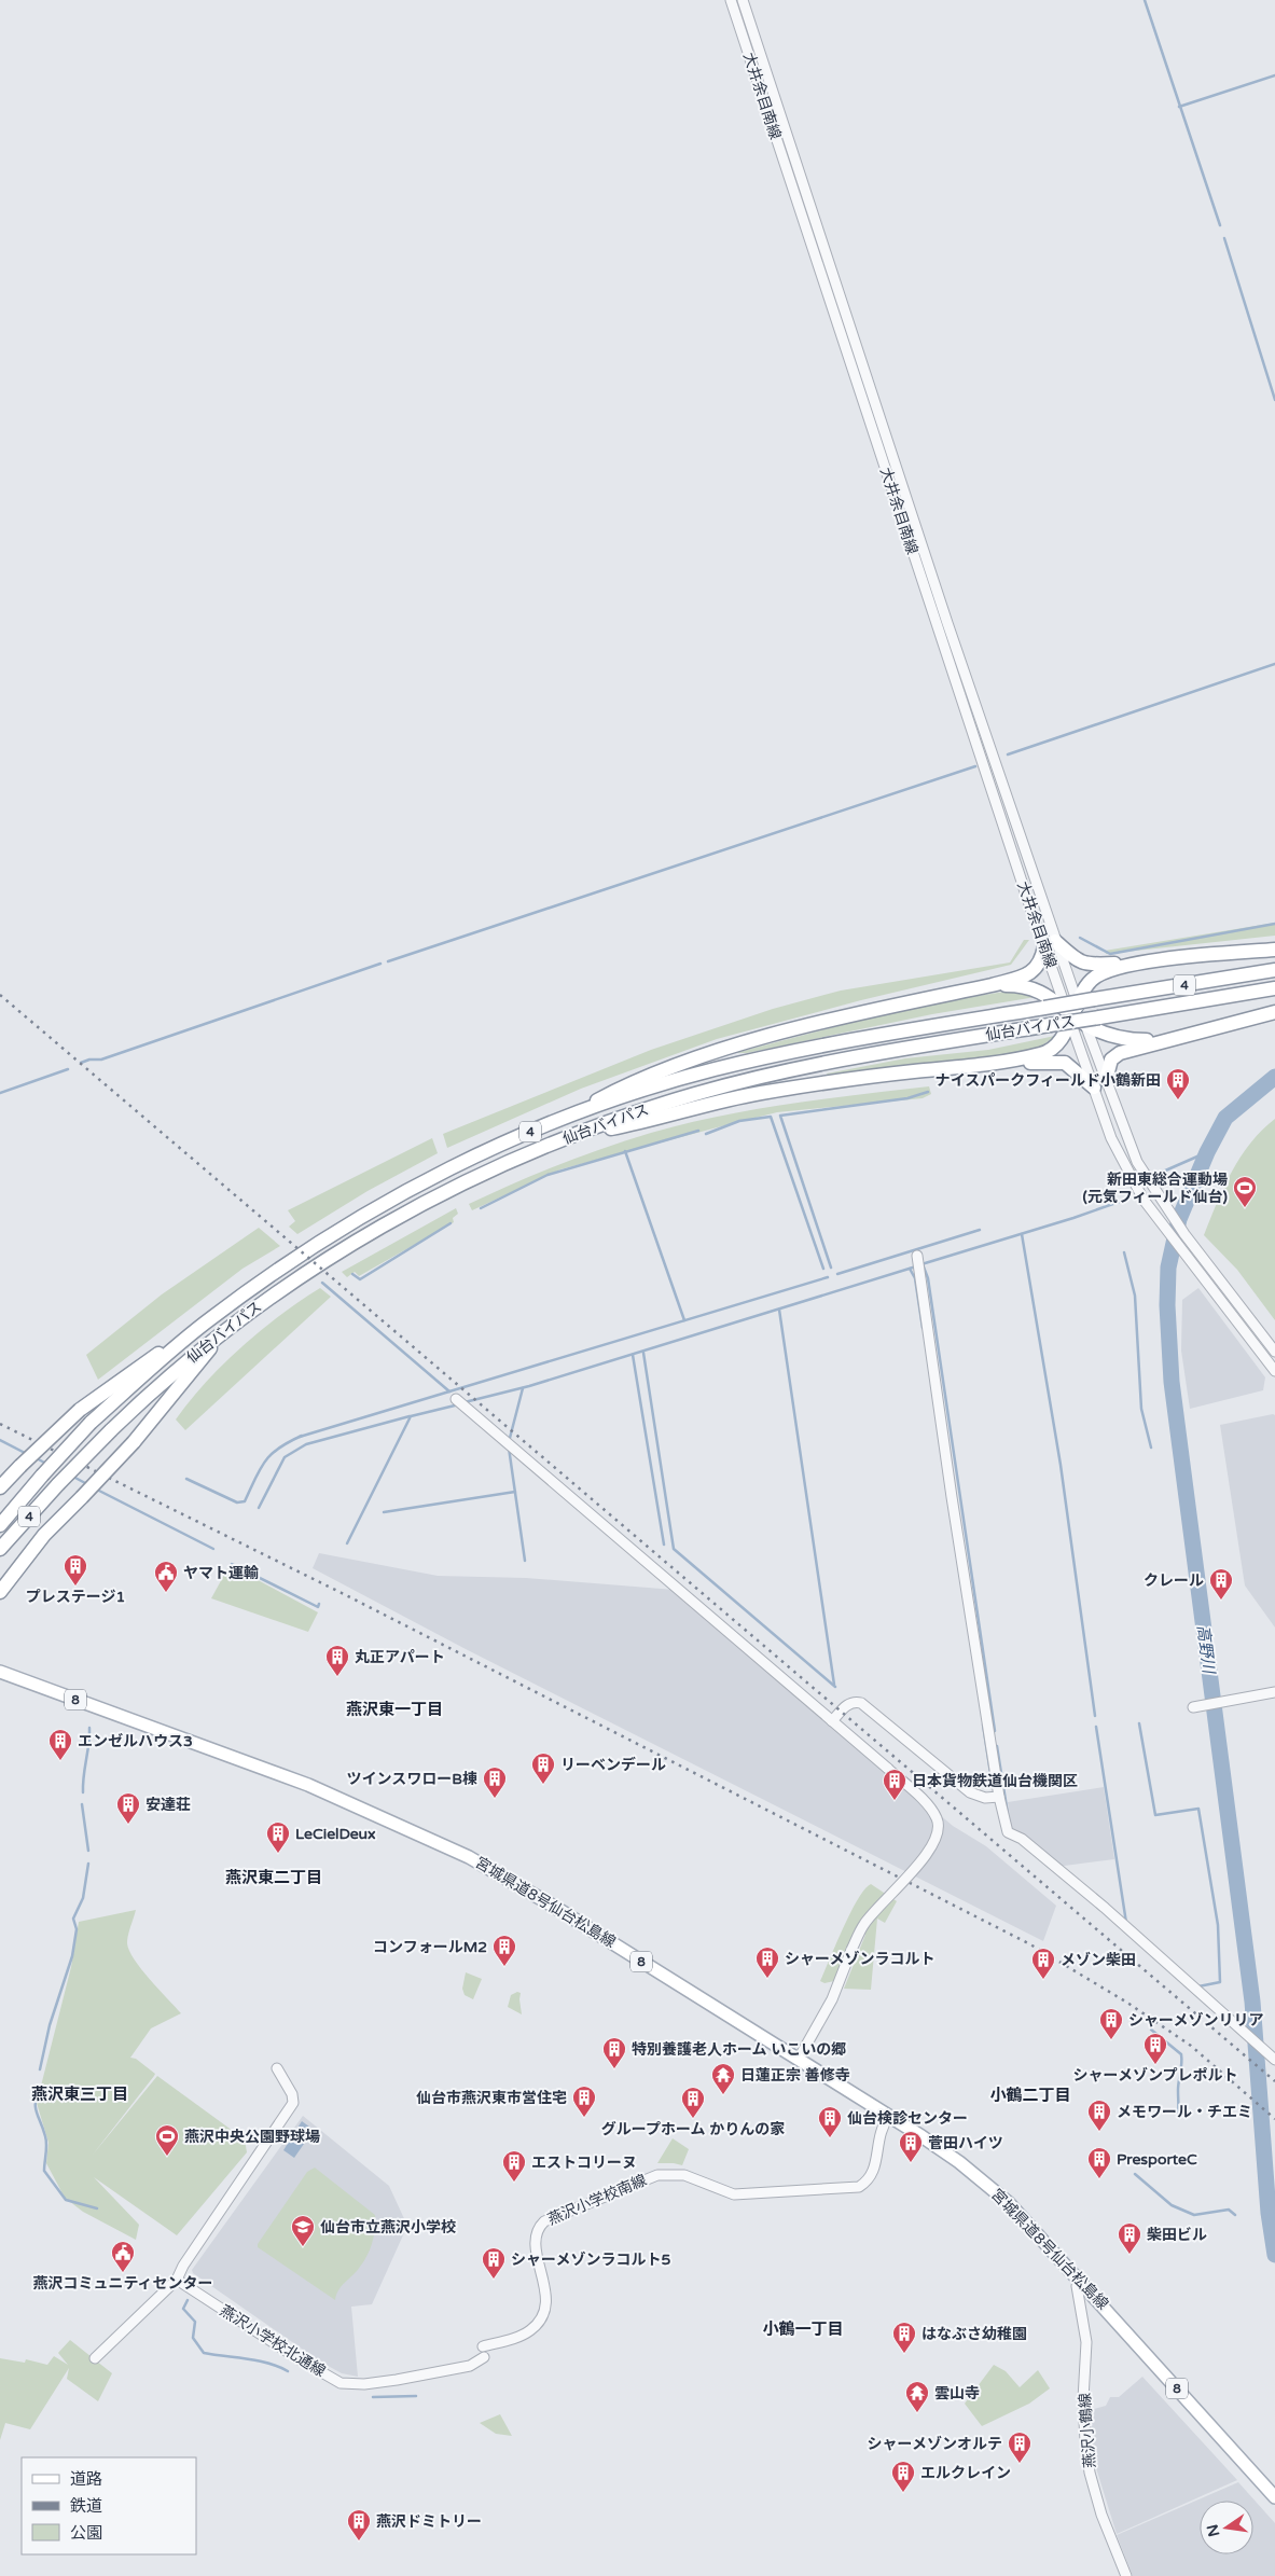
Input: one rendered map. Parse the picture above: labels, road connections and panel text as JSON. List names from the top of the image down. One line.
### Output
{"streets":{"highway":["4","仙台バイパス"],"main road":["8","宮城県道8号仙台松島線"],"street":["大井余目南線","燕沢小学校南線","燕沢小学校北通線","燕沢小鶴線"]},"crossings":[["宮城県道8号仙台松島線","燕沢小学校南線"],["宮城県道8号仙台松島線","燕沢小鶴線"]],"districts":["燕沢東一丁目","燕沢東二丁目","燕沢東三丁目","小鶴二丁目","小鶴一丁目"],"water":["高野川"],"places":{"building":["ナイスパークフィールド小鶴新田","プレステージ1","クレール","丸正アパート","エンゼルハウス3","リーベンデール","ツインスワローB棟","日本貨物鉄道仙台機関区","安達荘","LeCielDeux","コンフォールM2","シャーメゾンラコルト","メゾン柴田","シャーメゾンリリア","シャーメゾンプレポルト","特別養護老人ホーム いこいの郷","仙台市燕沢東市営住宅","グループホーム かりんの家","メモワール・チエミ","仙台検診センター","菅田ハイツ","PresporteC","エストコリーヌ","柴田ビル","シャーメゾンラコルト5","はなぶさ幼稚園","シャーメゾンオルテ","エルクレイン","燕沢ドミトリー"],"sports":["新田東総合運動場 (元気フィールド仙台)","燕沢中央公園野球場"],"public building":["ヤマト運輸","燕沢コミュニティセンター"],"temple":["日蓮正宗 善修寺","雲山寺"],"school or university":["仙台市立燕沢小学校"]},"legend":["道路","鉄道","公園"],"north":"left"}
